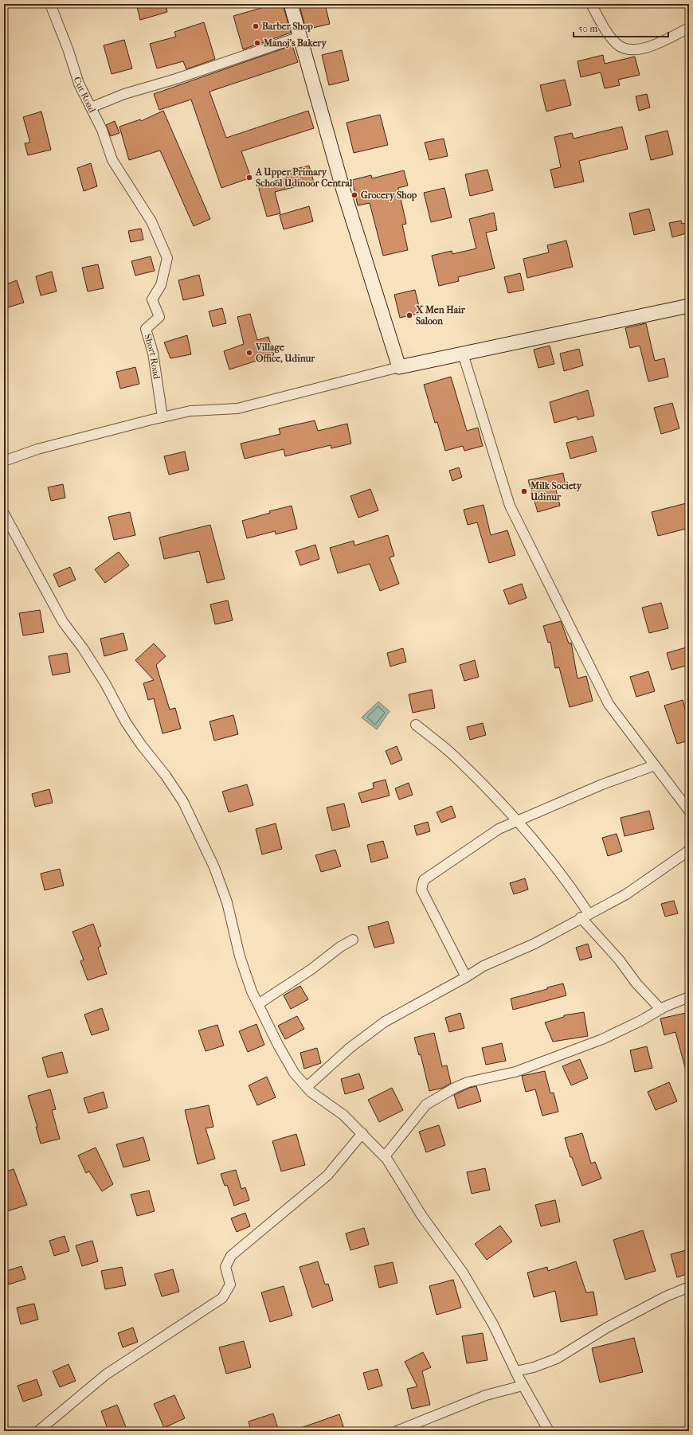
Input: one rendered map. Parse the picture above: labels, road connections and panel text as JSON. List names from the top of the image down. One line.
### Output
{"streets":{"street":["Cut Road","Short Road"]},"crossings":[["Cut Road","Short Road"]],"places":["Barber Shop","Manoj's Bakery","A Upper Primary School Udinoor Central","Grocery Shop","X Men Hair Saloon","Village Office, Udinur","Milk Society Udinur"],"scale_bar":"50 m"}
